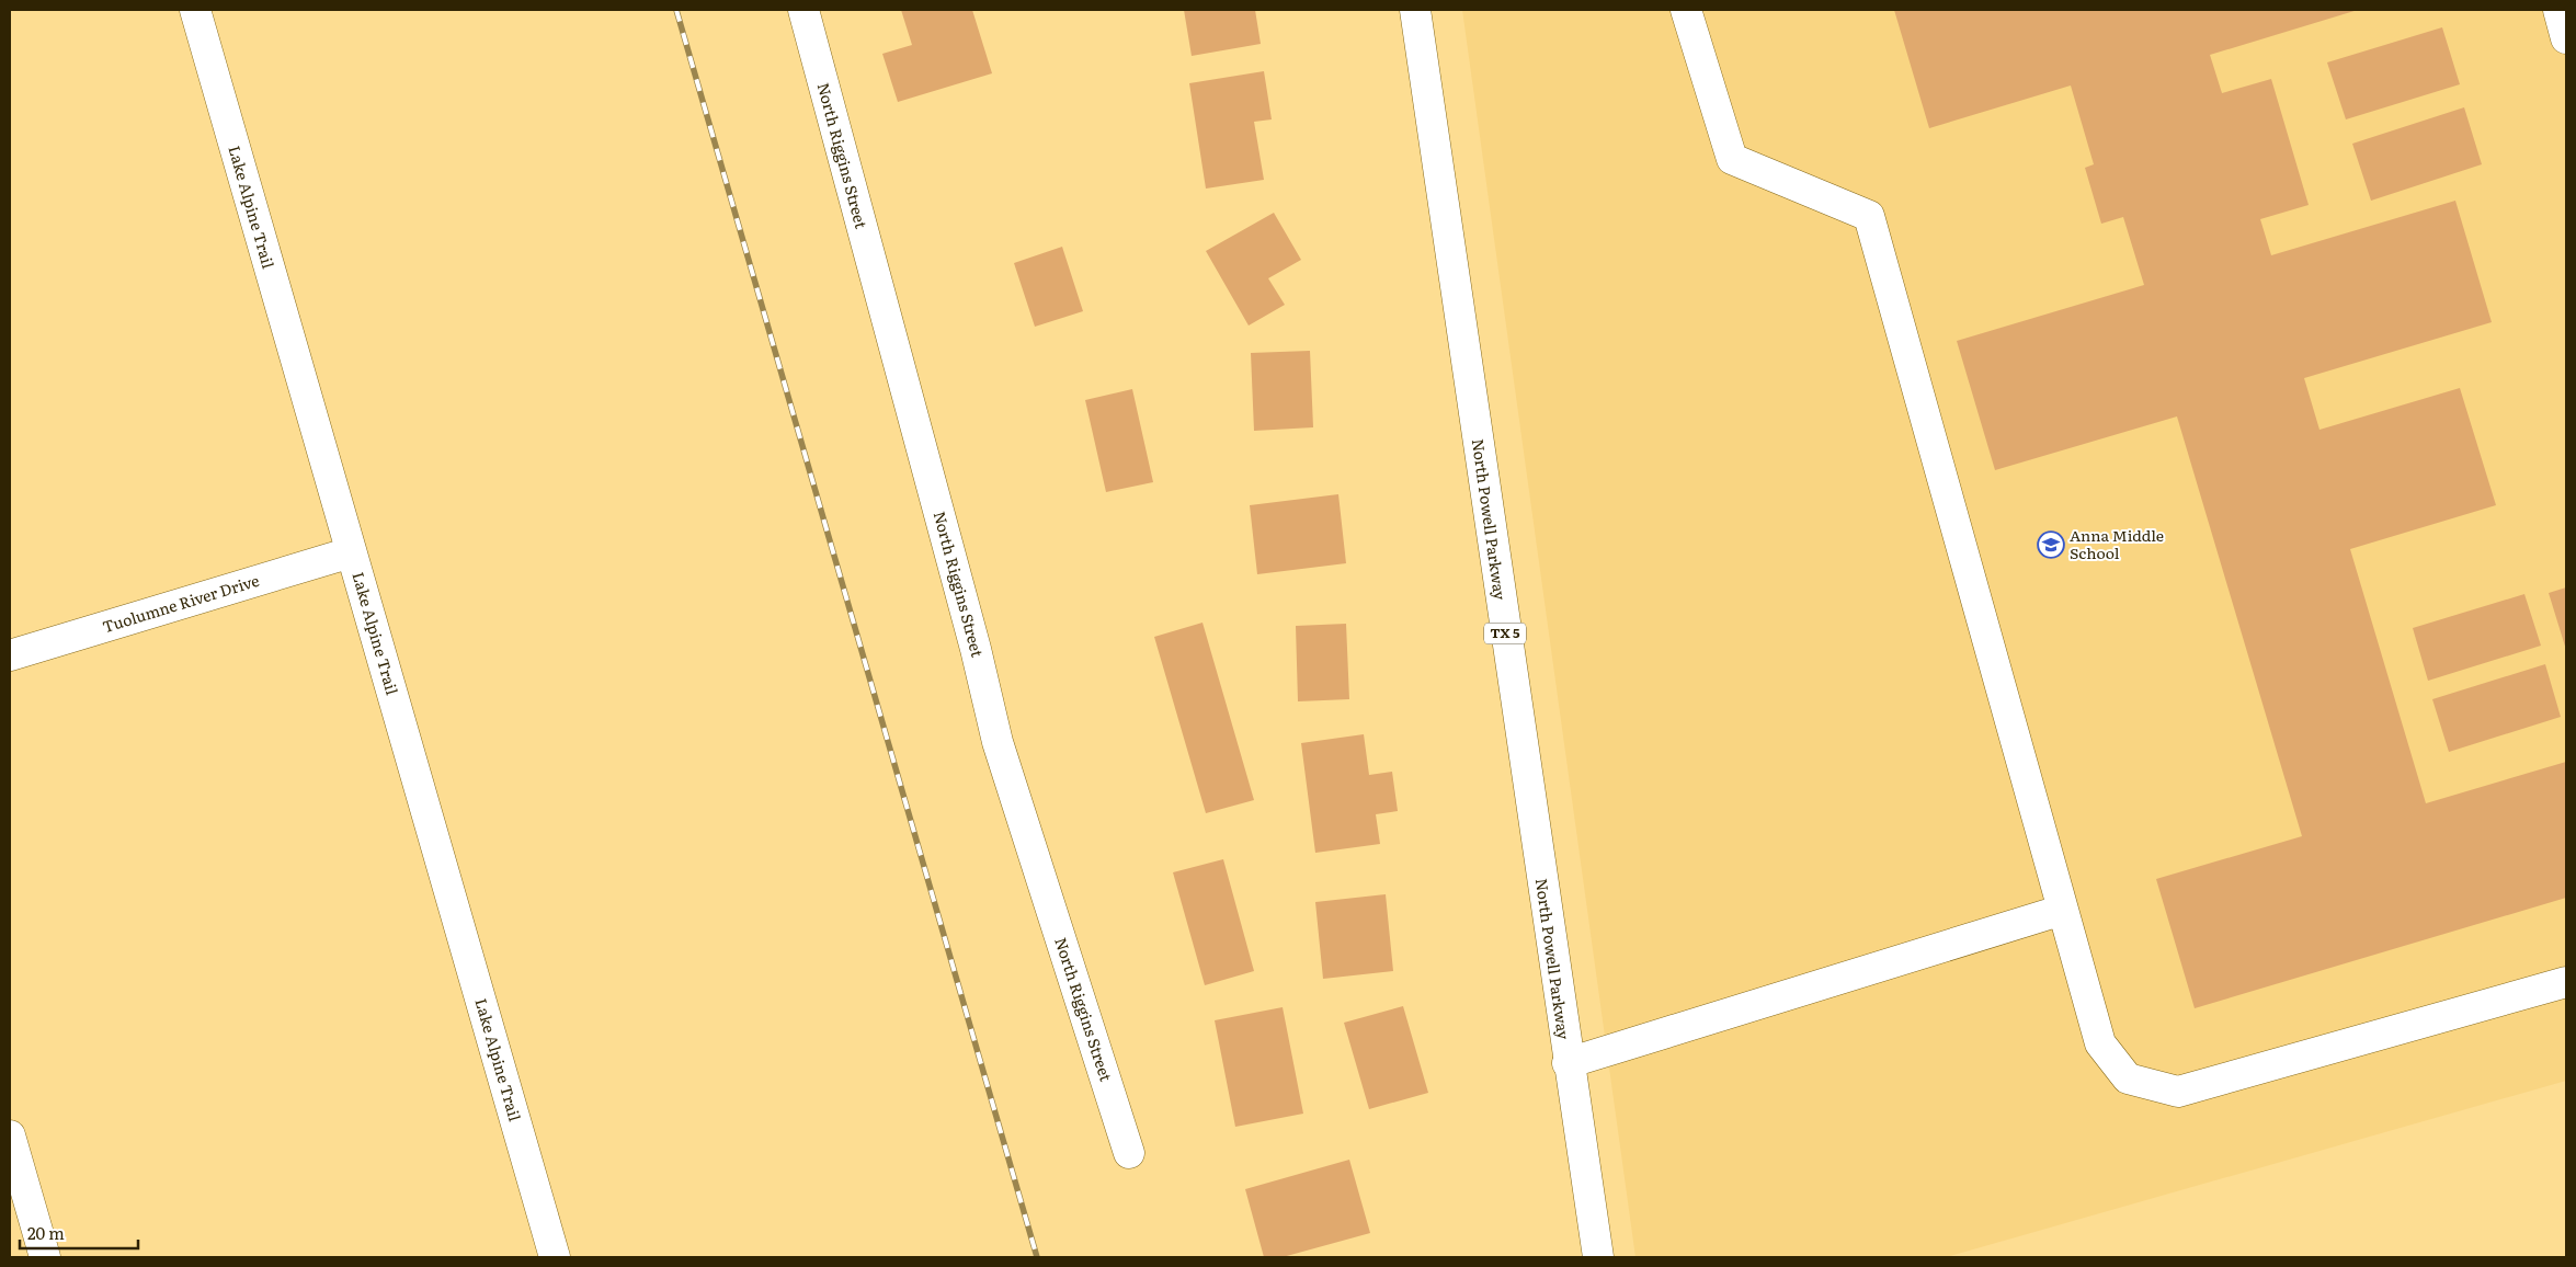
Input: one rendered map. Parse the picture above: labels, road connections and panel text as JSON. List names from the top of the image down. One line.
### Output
{"streets":{"street":["North Riggins Street","Lake Alpine Trail","North Powell Parkway","Tuolumne River Drive","TX 5"]},"crossings":[["Lake Alpine Trail","Tuolumne River Drive"]],"places":{"school or university":["Anna Middle School"]},"scale_bar":"20 m"}
